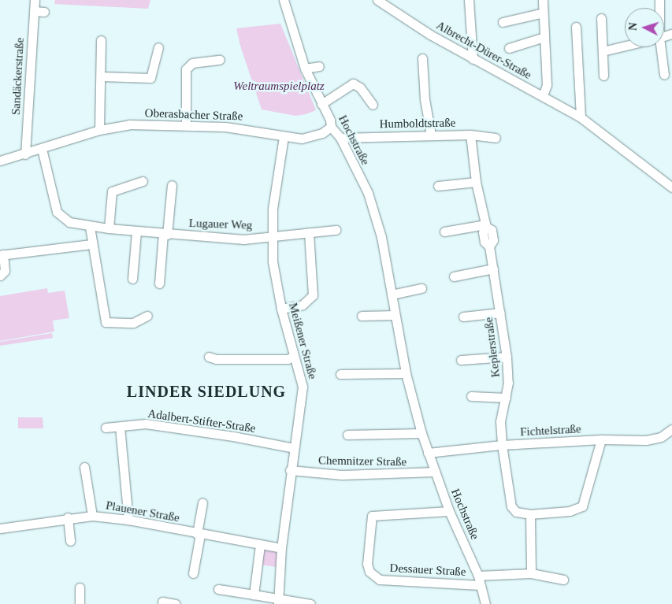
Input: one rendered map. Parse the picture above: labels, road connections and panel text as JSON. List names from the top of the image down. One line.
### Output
{"streets":{"street":["Albrecht-Dürer-Straße","Sandäckerstraße","Oberasbacher Straße","Humboldtstraße","Hochstraße","Lugauer Weg","Meißener Straße","Keplerstraße","Adalbert-Stifter-Straße","Fichtelstraße","Chemnitzer Straße","Plauener Straße","Dessauer Straße"]},"crossings":[["Sandäckerstraße","Oberasbacher Straße"],["Oberasbacher Straße","Hochstraße"],["Oberasbacher Straße","Lugauer Weg"],["Oberasbacher Straße","Meißener Straße"],["Humboldtstraße","Hochstraße"],["Humboldtstraße","Keplerstraße"],["Hochstraße","Fichtelstraße"],["Hochstraße","Chemnitzer Straße"],["Hochstraße","Dessauer Straße"],["Lugauer Weg","Meißener Straße"],["Meißener Straße","Adalbert-Stifter-Straße"],["Meißener Straße","Chemnitzer Straße"],["Meißener Straße","Plauener Straße"],["Keplerstraße","Fichtelstraße"]],"districts":["LINDER SIEDLUNG"],"parks":["Weltraumspielplatz"],"north":"left"}
